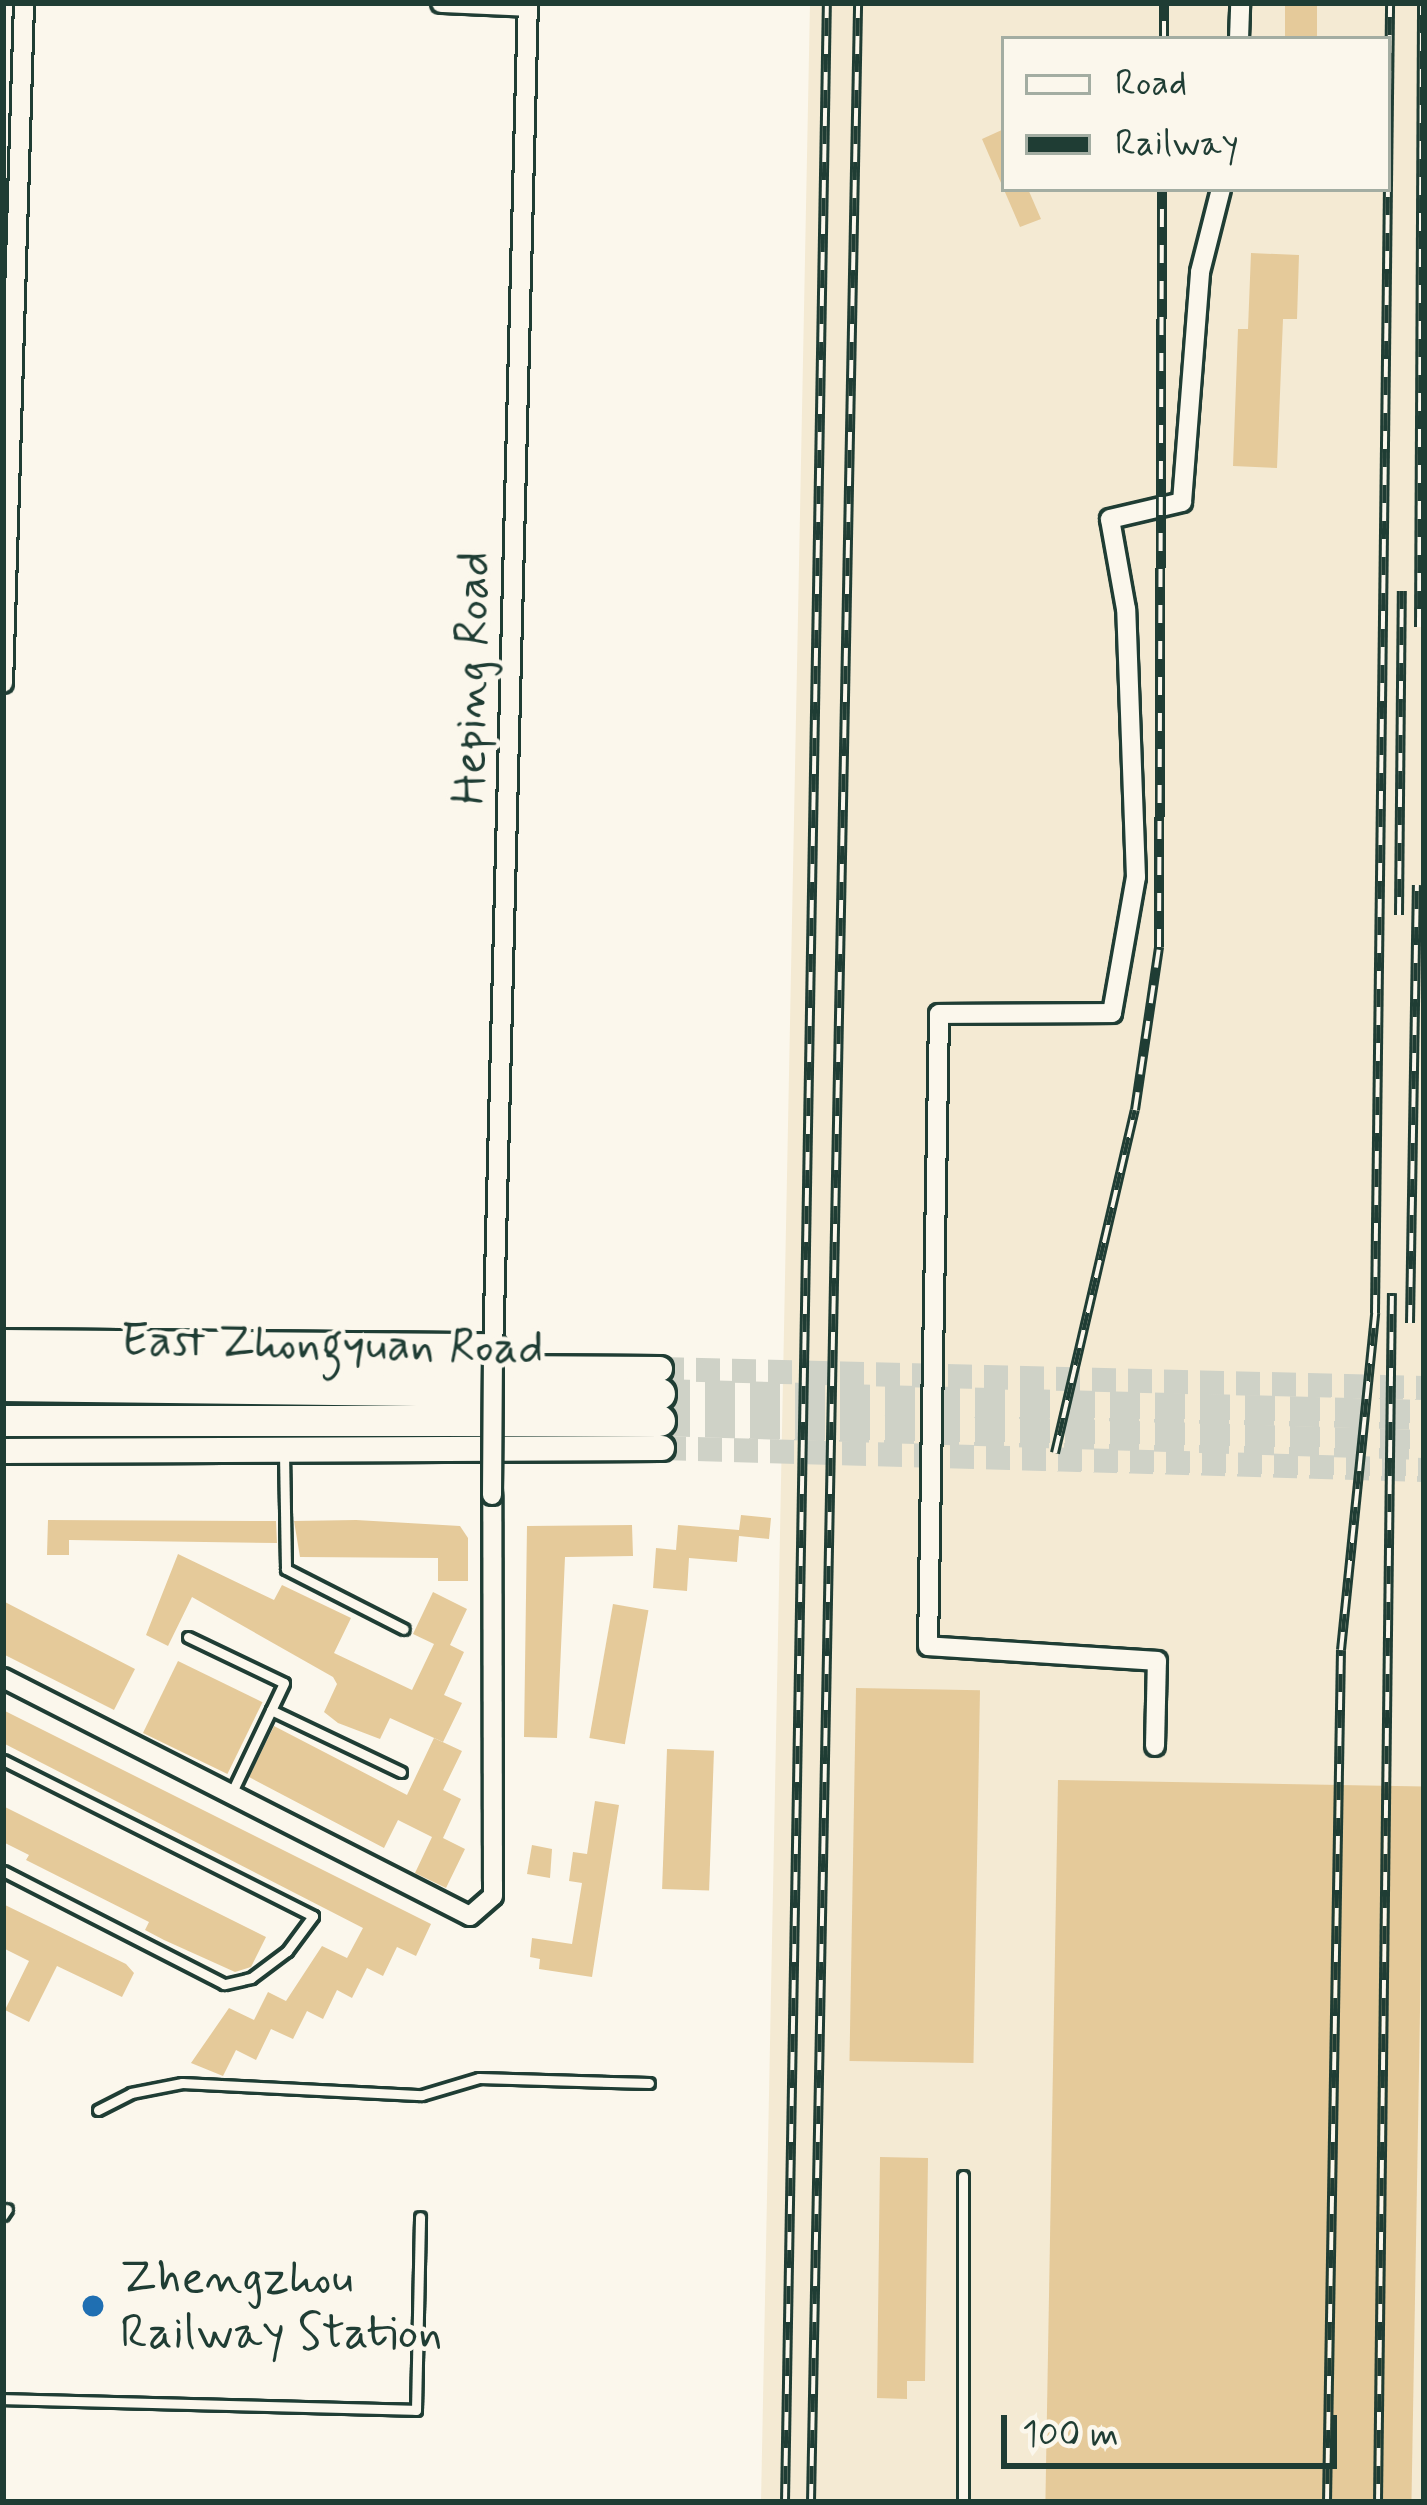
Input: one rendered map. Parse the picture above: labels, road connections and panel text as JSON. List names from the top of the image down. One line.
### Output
{"streets":{"main road":["East Zhongyuan Road"],"street":["Heping Road"]},"places":["Zhengzhou Railway Station"],"legend":["Road","Railway"],"scale_bar":"100 m"}
